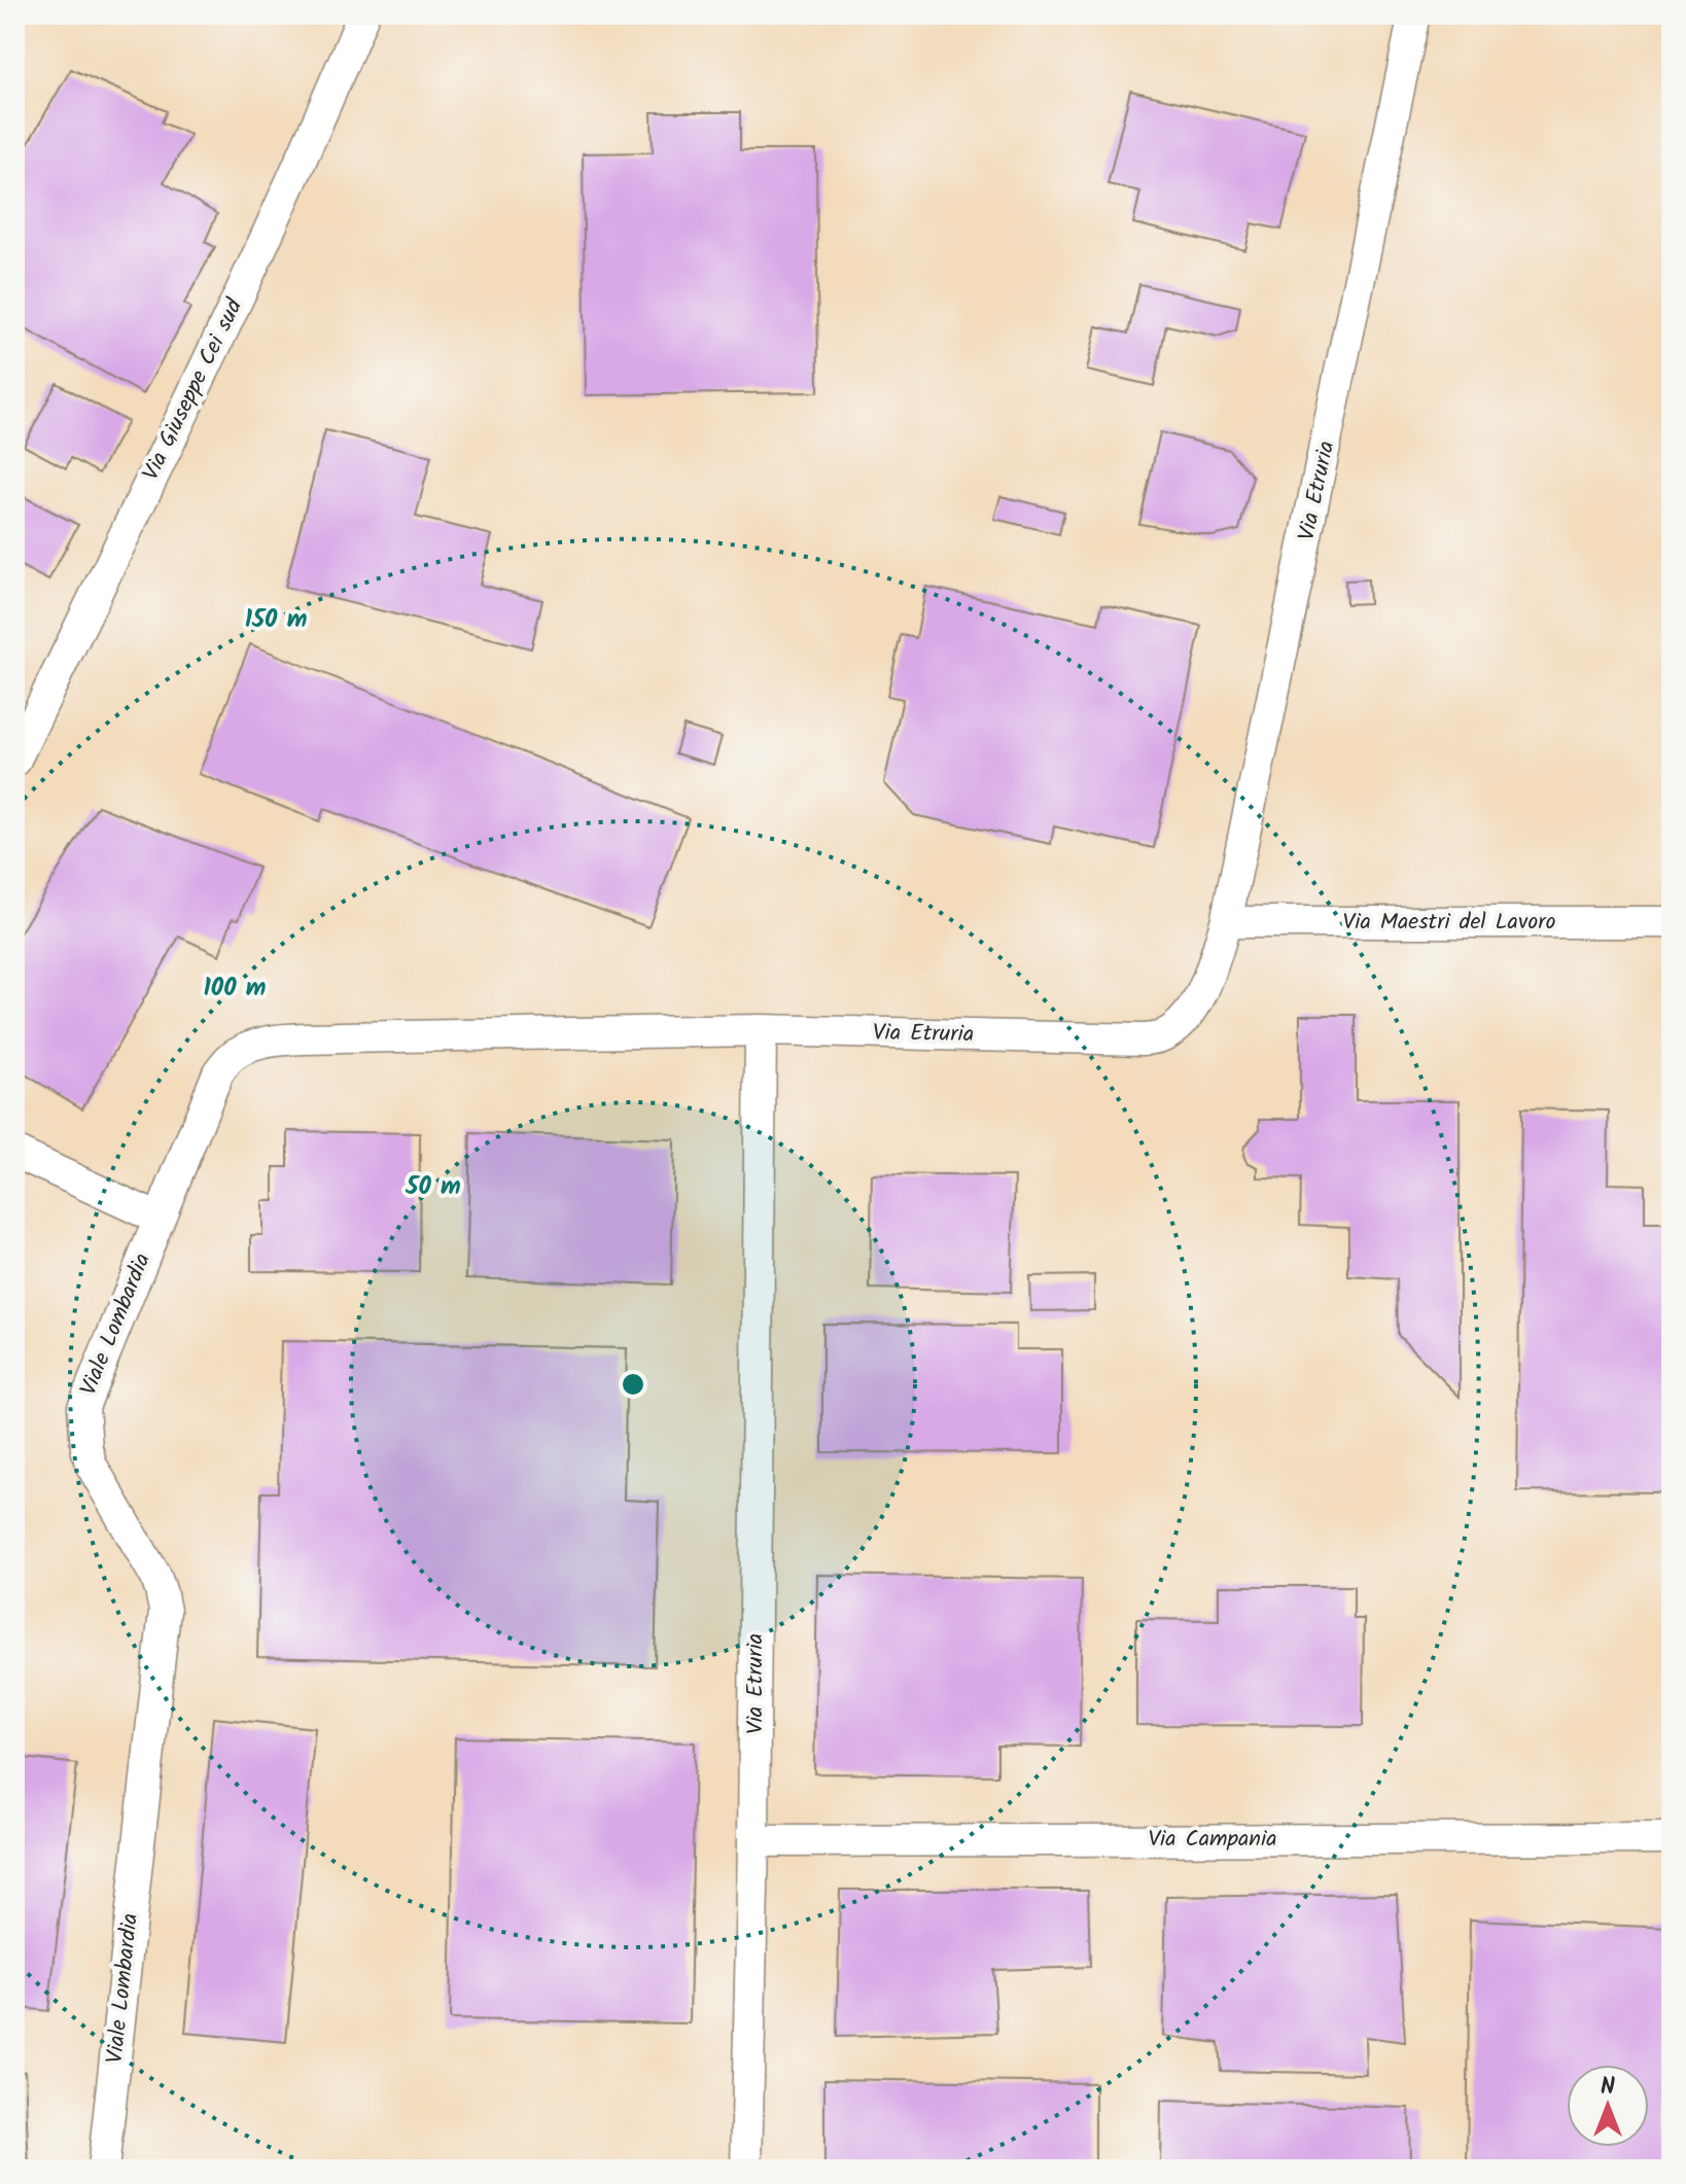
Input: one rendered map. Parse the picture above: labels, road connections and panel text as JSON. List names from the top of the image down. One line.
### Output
{"streets":{"street":["Via Giuseppe Cei sud","Via Etruria","Via Maestri del Lavoro","Viale Lombardia","Via Campania"]},"crossings":[["Via Etruria","Via Maestri del Lavoro"],["Via Etruria","Viale Lombardia"],["Via Etruria","Via Campania"]],"north":"top","rings":["150 m","100 m","50 m"]}
